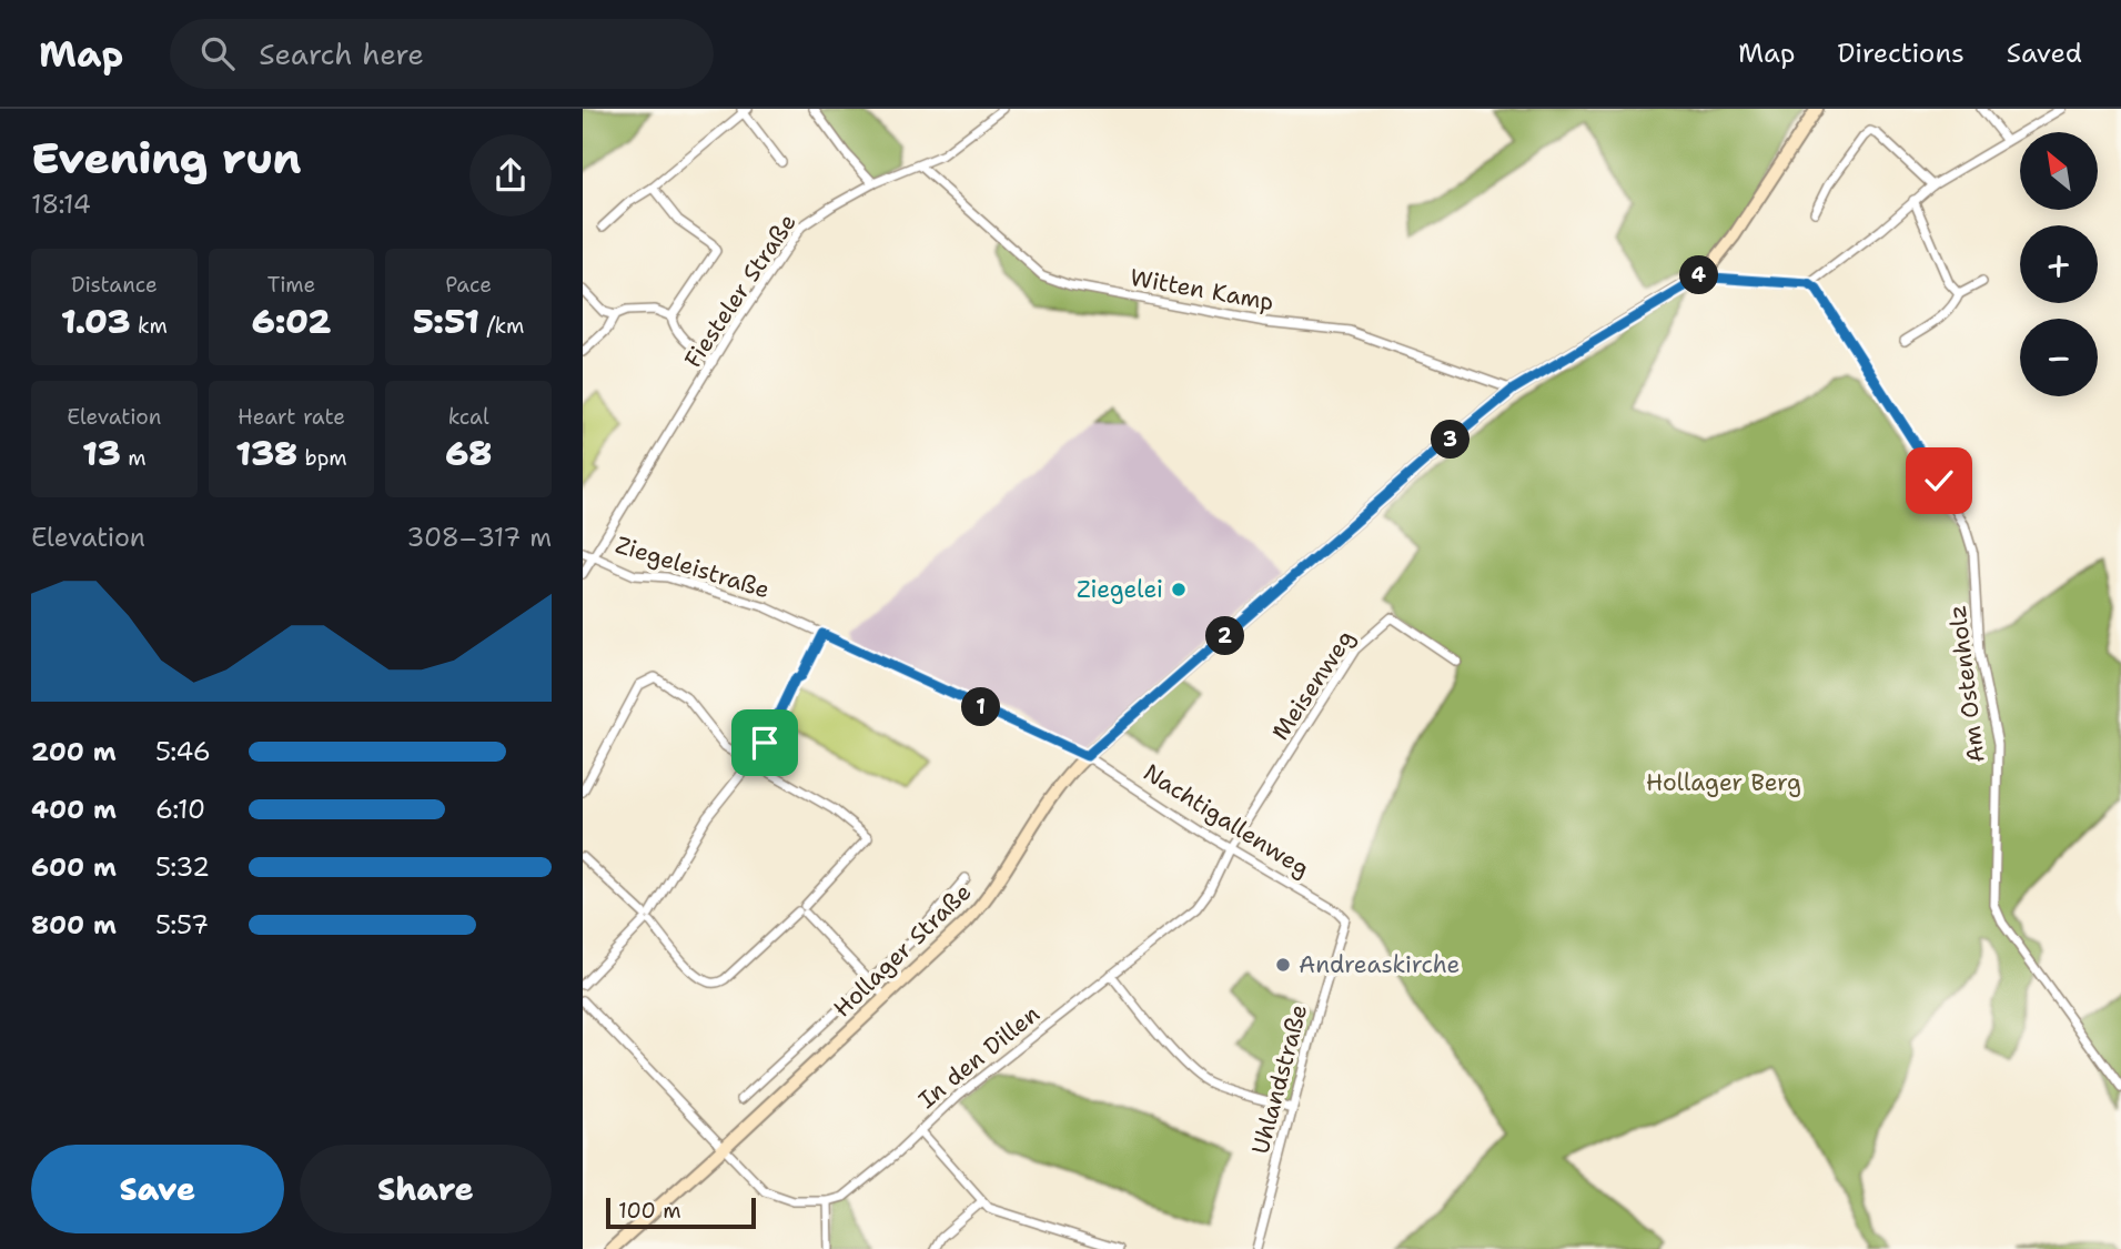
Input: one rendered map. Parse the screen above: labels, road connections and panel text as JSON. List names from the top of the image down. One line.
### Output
{"streets":{"main road":["Hollager Straße"],"street":["Witten Kamp","Fiesteler Straße","Ziegeleistraße","Am Ostenholz","Meisenweg","Nachtigallenweg","In den Dillen","Uhlandstraße"]},"crossings":[["Witten Kamp","Fiesteler Straße"],["Witten Kamp","Hollager Straße"],["Fiesteler Straße","Ziegeleistraße"],["Ziegeleistraße","Nachtigallenweg"],["Ziegeleistraße","Hollager Straße"],["Meisenweg","Nachtigallenweg"],["Meisenweg","In den Dillen"],["Nachtigallenweg","Hollager Straße"],["Nachtigallenweg","In den Dillen"],["Nachtigallenweg","Uhlandstraße"],["Hollager Straße","In den Dillen"]],"parks":["Hollager Berg"],"places":["Ziegelei","Andreaskirche"],"scale_bar":"100 m","north":"top left","page":{"header":"Map","search":"Search here","nav":["Map","Directions","Saved"],"heading":["Evening run","18:14"],"map_buttons":["+","−"],"stats":[["Distance","1.03 km"],["Time","6:02"],["Pace","5:51 /km"],["Elevation","13 m"],["Heart rate","138 bpm"],["kcal","68"]],"pins":["4","3","2","1"],"chart":["Elevation","308–317 m"],"list":[{"name":"200 m","note":"5:46"},{"name":"400 m","note":"6:10"},{"name":"600 m","note":"5:32"},{"name":"800 m","note":"5:57"}],"buttons":["Save","Share"],"scale":"100 m"}}
